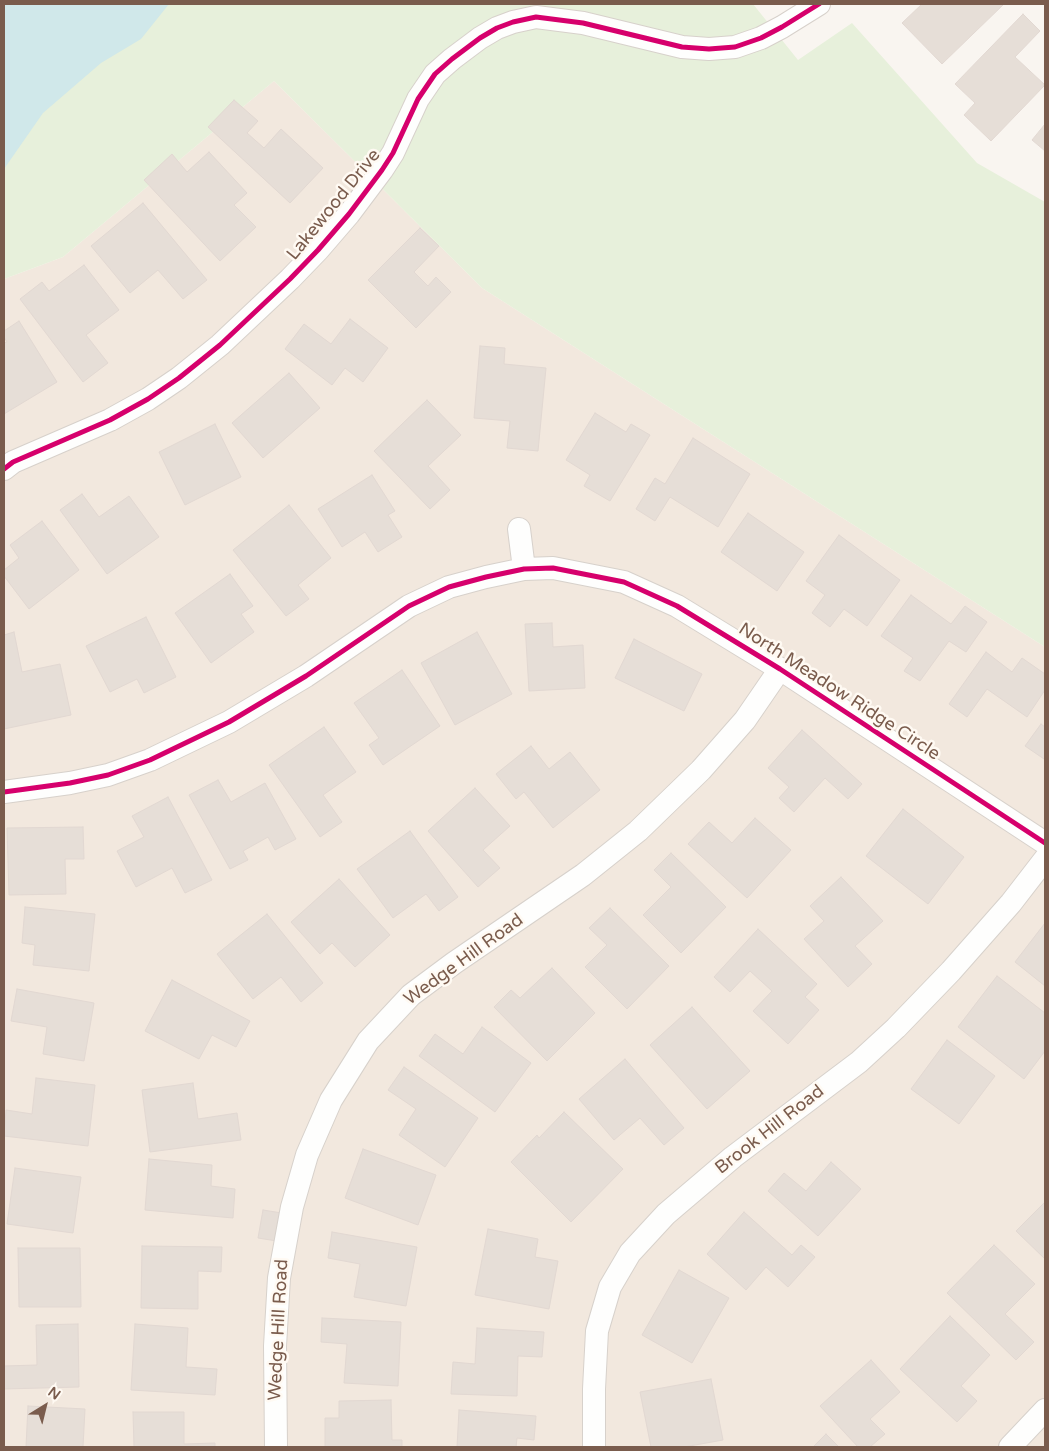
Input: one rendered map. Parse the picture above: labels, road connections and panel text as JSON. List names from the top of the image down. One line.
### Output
{"streets":{"street":["Lakewood Drive","North Meadow Ridge Circle","Wedge Hill Road","Brook Hill Road"]},"crossings":[["North Meadow Ridge Circle","Wedge Hill Road"]],"north":"top right"}
